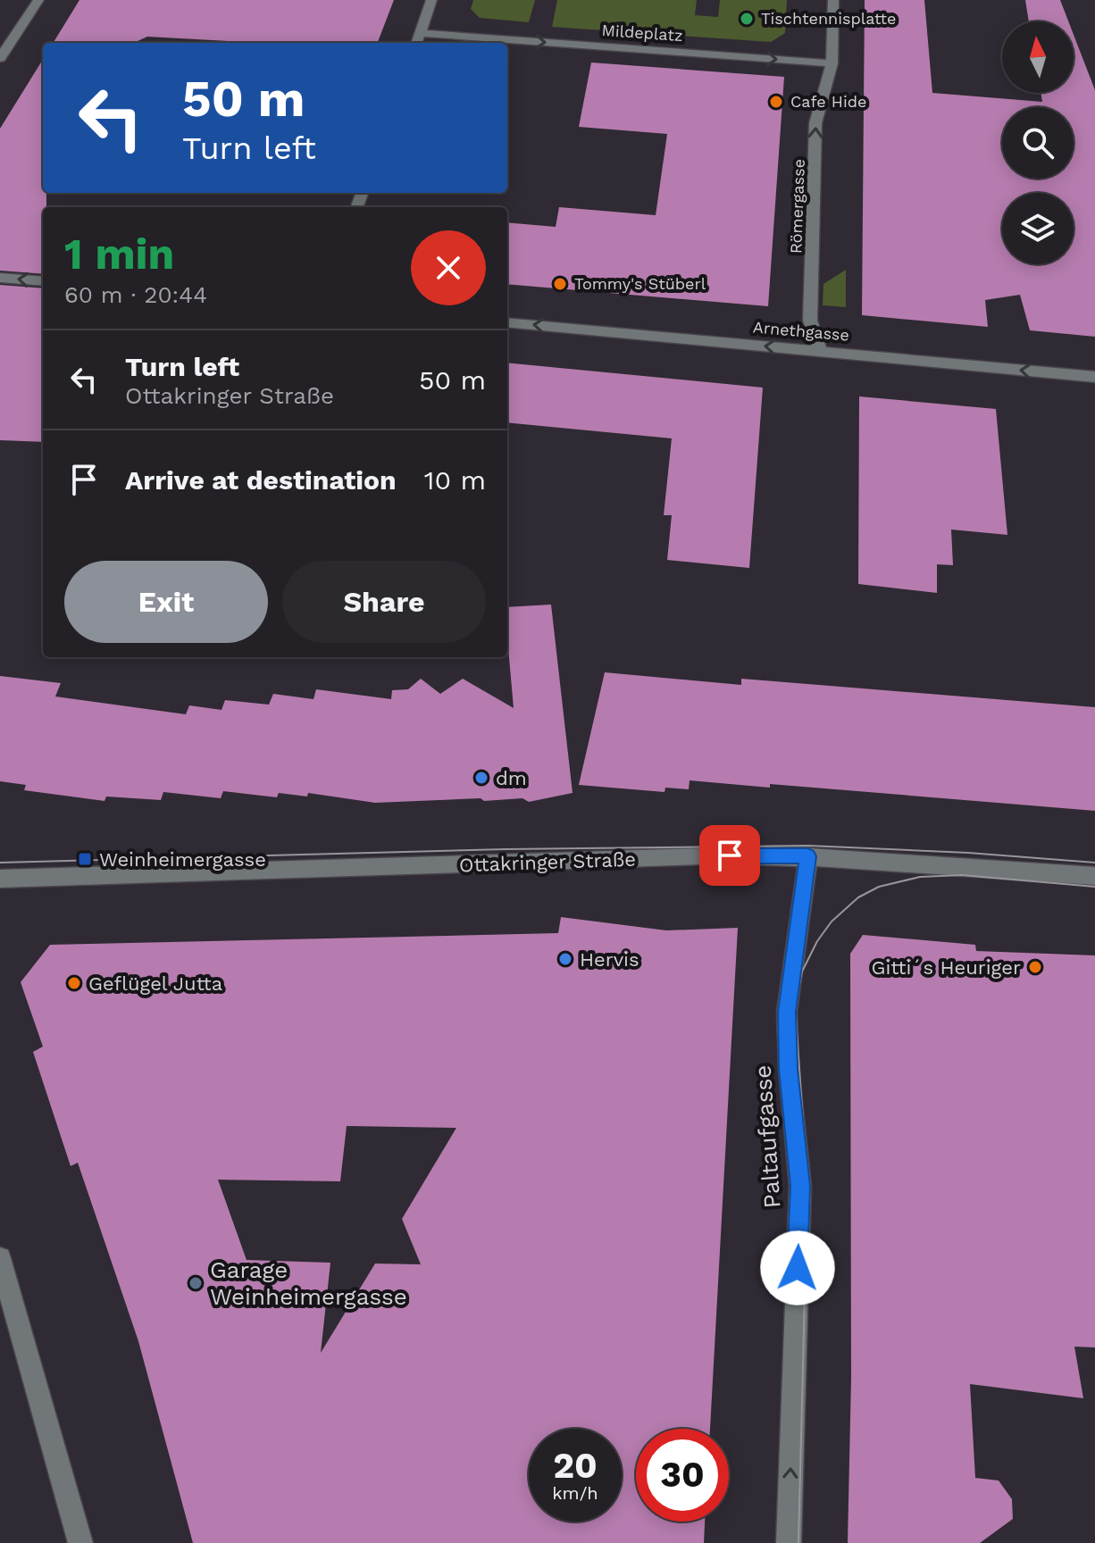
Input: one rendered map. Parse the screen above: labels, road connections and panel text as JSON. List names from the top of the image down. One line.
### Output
{"streets":{"street":["Mildeplatz","Römergasse","Arnethgasse","Ottakringer Straße","Paltaufgasse"]},"crossings":[["Mildeplatz","Römergasse"],["Römergasse","Arnethgasse"],["Ottakringer Straße","Paltaufgasse"]],"one_way":["Mildeplatz","Römergasse","Arnethgasse","Paltaufgasse"],"places":{"other":["Tischtennisplatte","Cafe Hide","Tommy's Stüberl","dm","Hervis","Gitti´s Heuriger","Geflügel Jutta","Garage Weinheimergasse"],"transit":["Weinheimergasse"]},"north":"top","page":{"turn":["50 m","Turn left"],"heading":["1 min","60 m · 20:44"],"list":[{"name":"Turn left","note":"Ottakringer Straße","value":"50 m"},{"name":"Arrive at destination","value":"10 m"}],"buttons":["Exit","Share"],"speed":"20 km/h","limit":"30"}}
